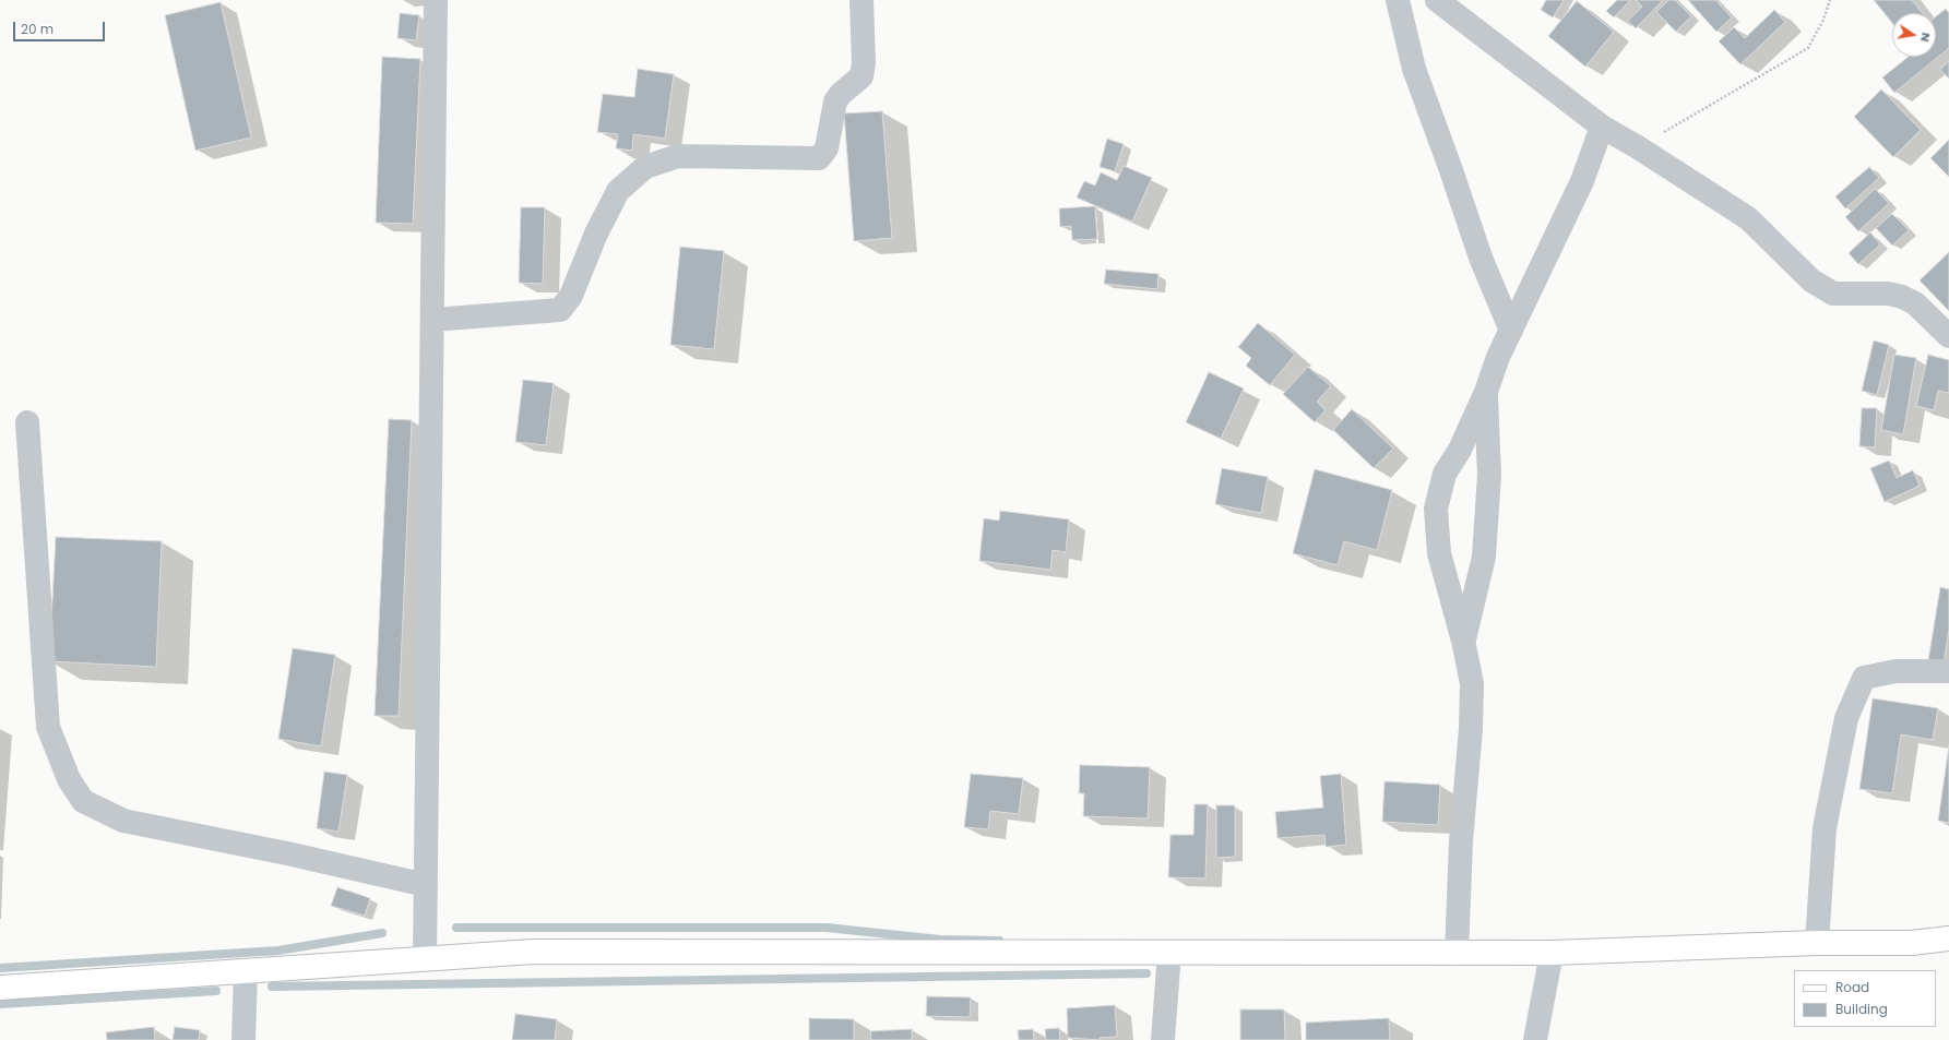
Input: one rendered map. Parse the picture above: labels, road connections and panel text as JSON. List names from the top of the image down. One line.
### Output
{"legend":["Road","Building"],"scale_bar":"20 m","north":"right"}
